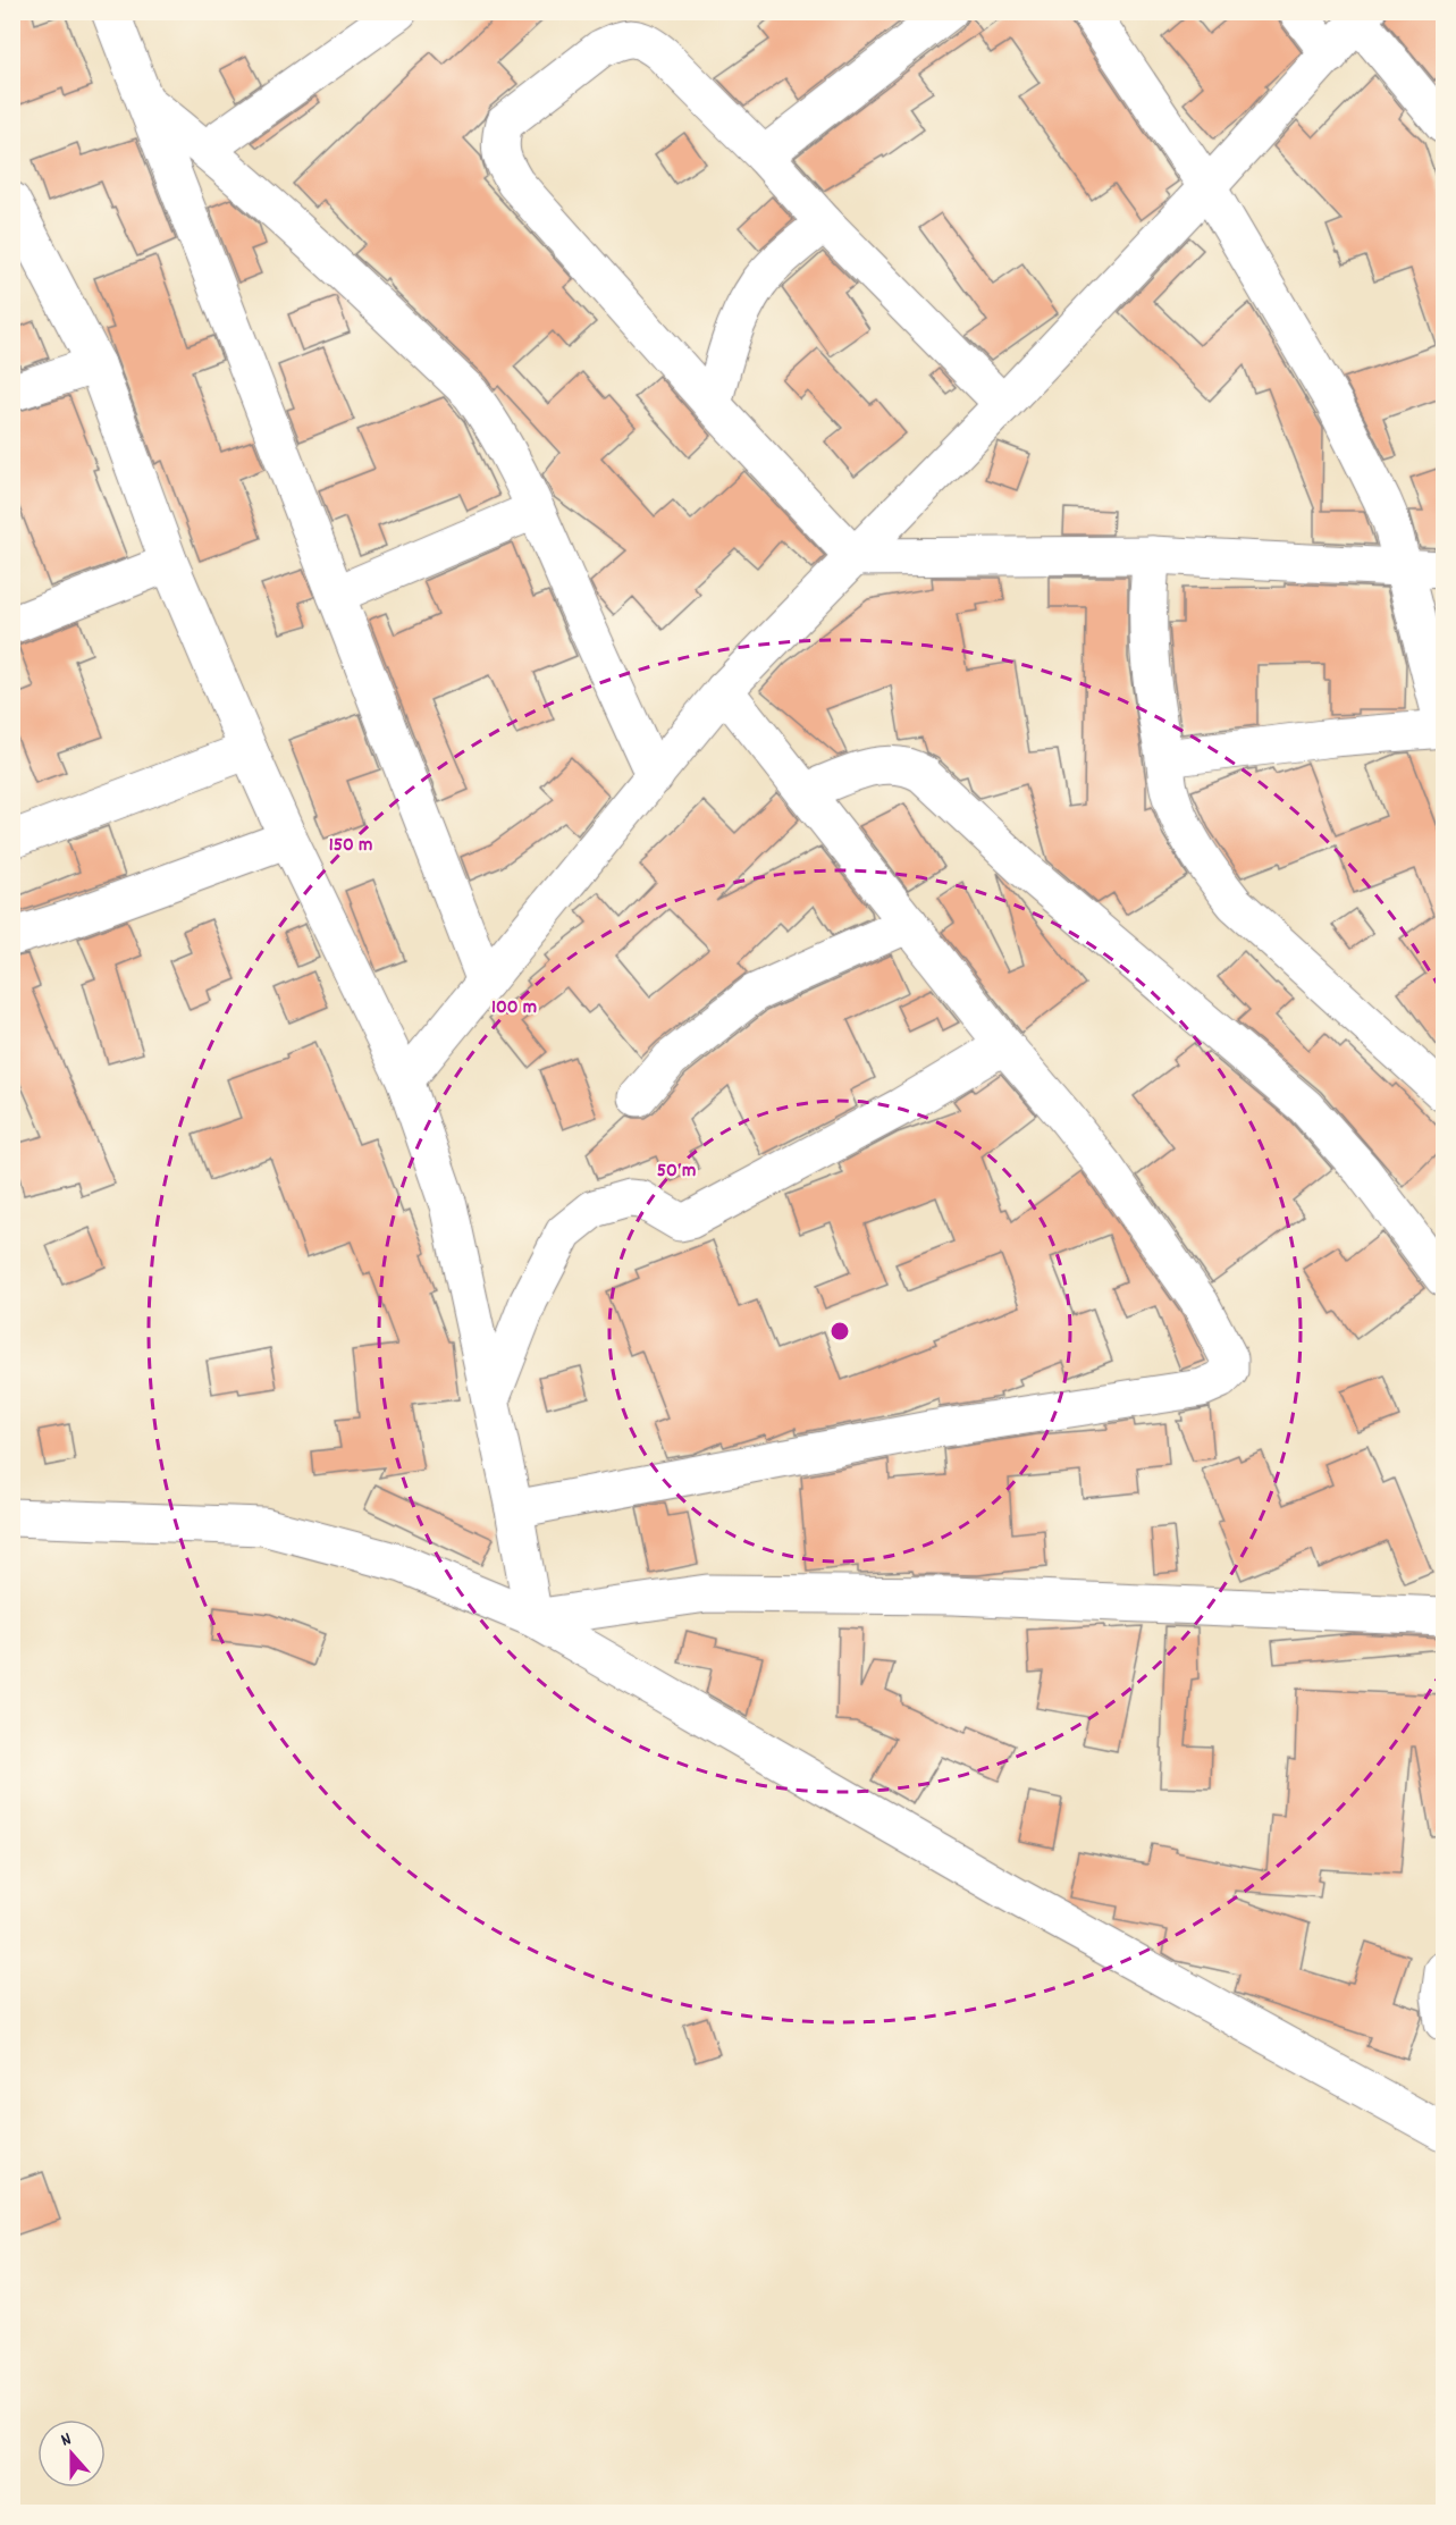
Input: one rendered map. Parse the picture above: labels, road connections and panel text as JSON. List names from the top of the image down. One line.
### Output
{"north":"top","rings":["150 m","100 m","50 m"]}
